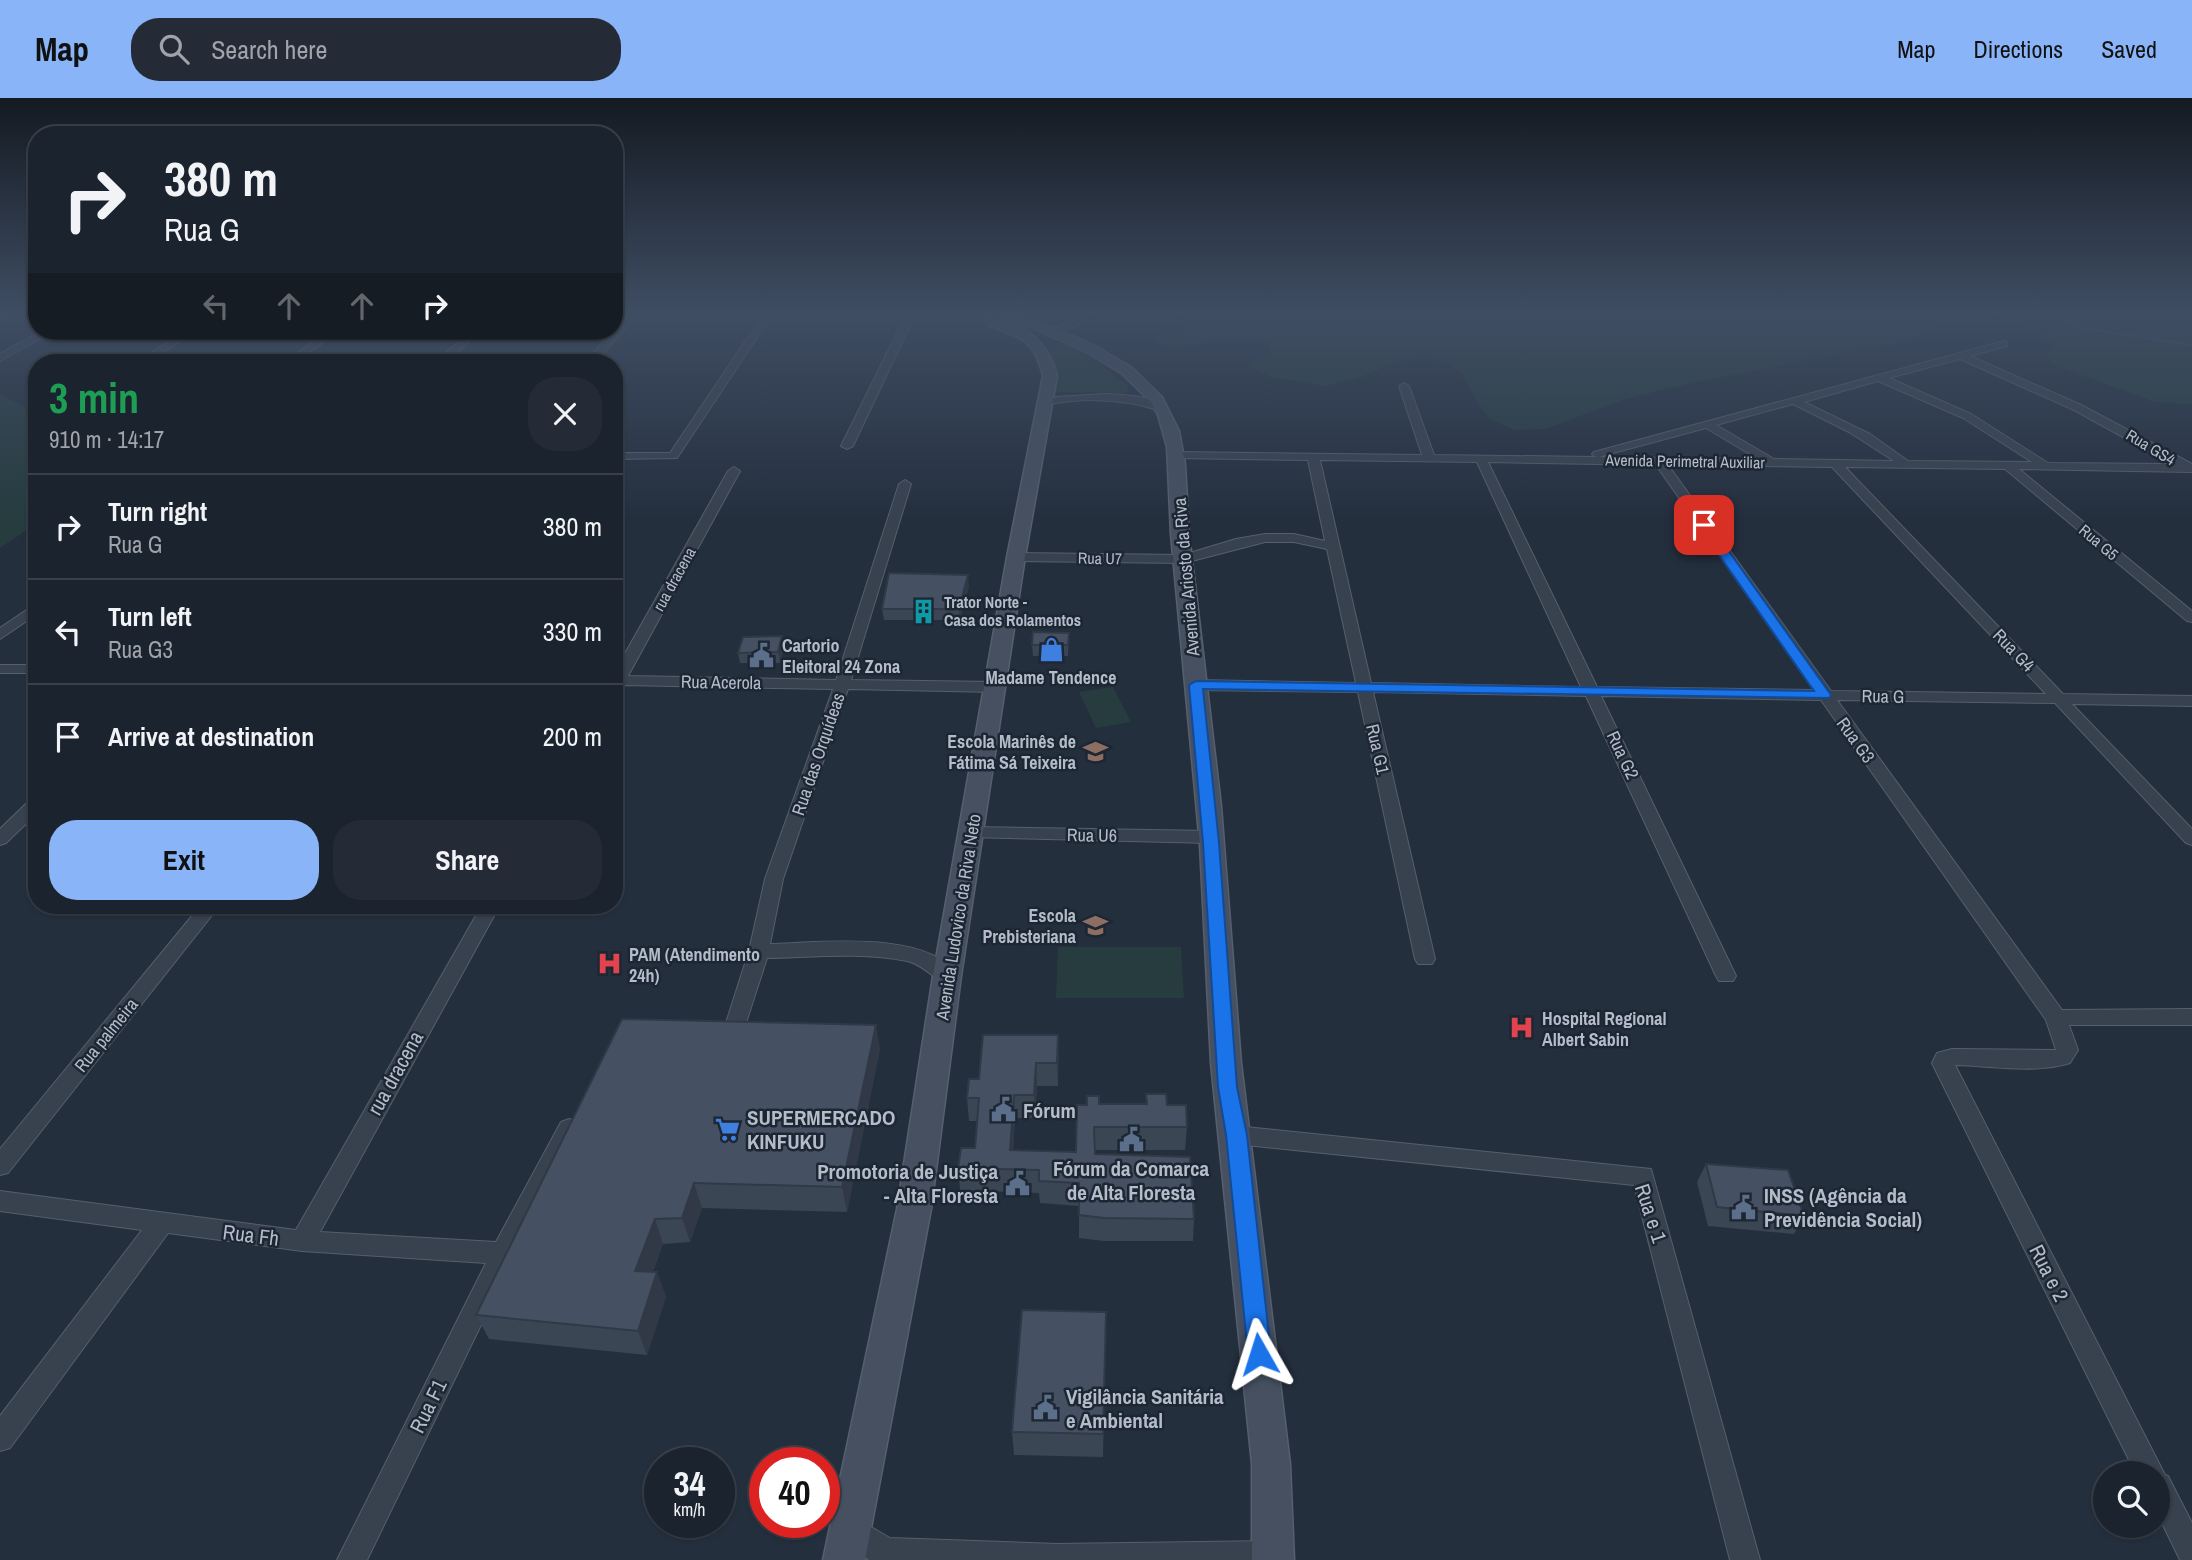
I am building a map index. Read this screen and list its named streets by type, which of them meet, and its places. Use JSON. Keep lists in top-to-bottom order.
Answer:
{
  "streets": {
    "street": [
      "Rua GS4",
      "Avenida Perimetral Auxiliar",
      "Rua G5",
      "Rua U7",
      "Avenida Ariosto da Riva",
      "rua dracena",
      "Rua G4",
      "Rua Acerola",
      "Rua G",
      "Rua G3",
      "Rua G1",
      "Rua das Orquídeas",
      "Rua G2",
      "Rua U6",
      "Avenida Ludovico da Riva Neto",
      "Rua palmeira",
      "Rua e 1",
      "Rua Fh",
      "Rua e 2",
      "Rua F1"
    ]
  },
  "crossings": [
    ["Rua GS4", "Avenida Perimetral Auxiliar"],
    ["Avenida Perimetral Auxiliar", "Rua G5"],
    ["Avenida Perimetral Auxiliar", "Avenida Ariosto da Riva"],
    ["Avenida Perimetral Auxiliar", "Rua G4"],
    ["Avenida Perimetral Auxiliar", "Rua G3"],
    ["Avenida Perimetral Auxiliar", "Rua G1"],
    ["Avenida Perimetral Auxiliar", "Rua G2"],
    ["Rua U7", "Avenida Ariosto da Riva"],
    ["Rua U7", "Rua G1"],
    ["Rua U7", "Avenida Ludovico da Riva Neto"],
    ["Avenida Ariosto da Riva", "Rua G"],
    ["Avenida Ariosto da Riva", "Rua U6"],
    ["Avenida Ariosto da Riva", "Rua e 1"],
    ["rua dracena", "Rua Fh"],
    ["Rua G4", "Rua G"],
    ["Rua Acerola", "Rua das Orquídeas"],
    ["Rua Acerola", "Avenida Ludovico da Riva Neto"],
    ["Rua G", "Rua G3"],
    ["Rua G", "Rua G1"],
    ["Rua G", "Rua G2"],
    ["Rua G3", "Rua e 2"],
    ["Rua U6", "Avenida Ludovico da Riva Neto"],
    ["Rua Fh", "Rua F1"]
  ],
  "places": {
    "building": ["Trator Norte - Casa dos Rolamentos"],
    "shop": ["Madame Tendence"],
    "public building": [
      "Cartorio Eleitoral 24 Zona",
      "Fórum",
      "Fórum da Comarca de Alta Floresta",
      "Promotoria de Justiça - Alta Floresta",
      "INSS (Agência da Previdência Social)",
      "Vigilância Sanitária e Ambiental"
    ],
    "school or university": ["Escola Marinês de Fátima Sá Teixeira", "Escola Prebisteriana"],
    "hospital": ["PAM (Atendimento 24h)", "Hospital Regional Albert Sabin"],
    "supermarket": ["SUPERMERCADO KINFUKU"]
  },
  "page": {
    "header": "Map",
    "search": "Search here",
    "nav": ["Map", "Directions", "Saved"],
    "turn": ["380 m", "Rua G"],
    "heading": ["3 min", "910 m · 14:17"],
    "list": [
      {
        "name": "Turn right",
        "note": "Rua G",
        "value": "380 m"
      },
      {
        "name": "Turn left",
        "note": "Rua G3",
        "value": "330 m"
      },
      {
        "name": "Arrive at destination",
        "value": "200 m"
      }
    ],
    "buttons": ["Exit", "Share"],
    "speed": "34 km/h",
    "limit": "40"
  }
}
